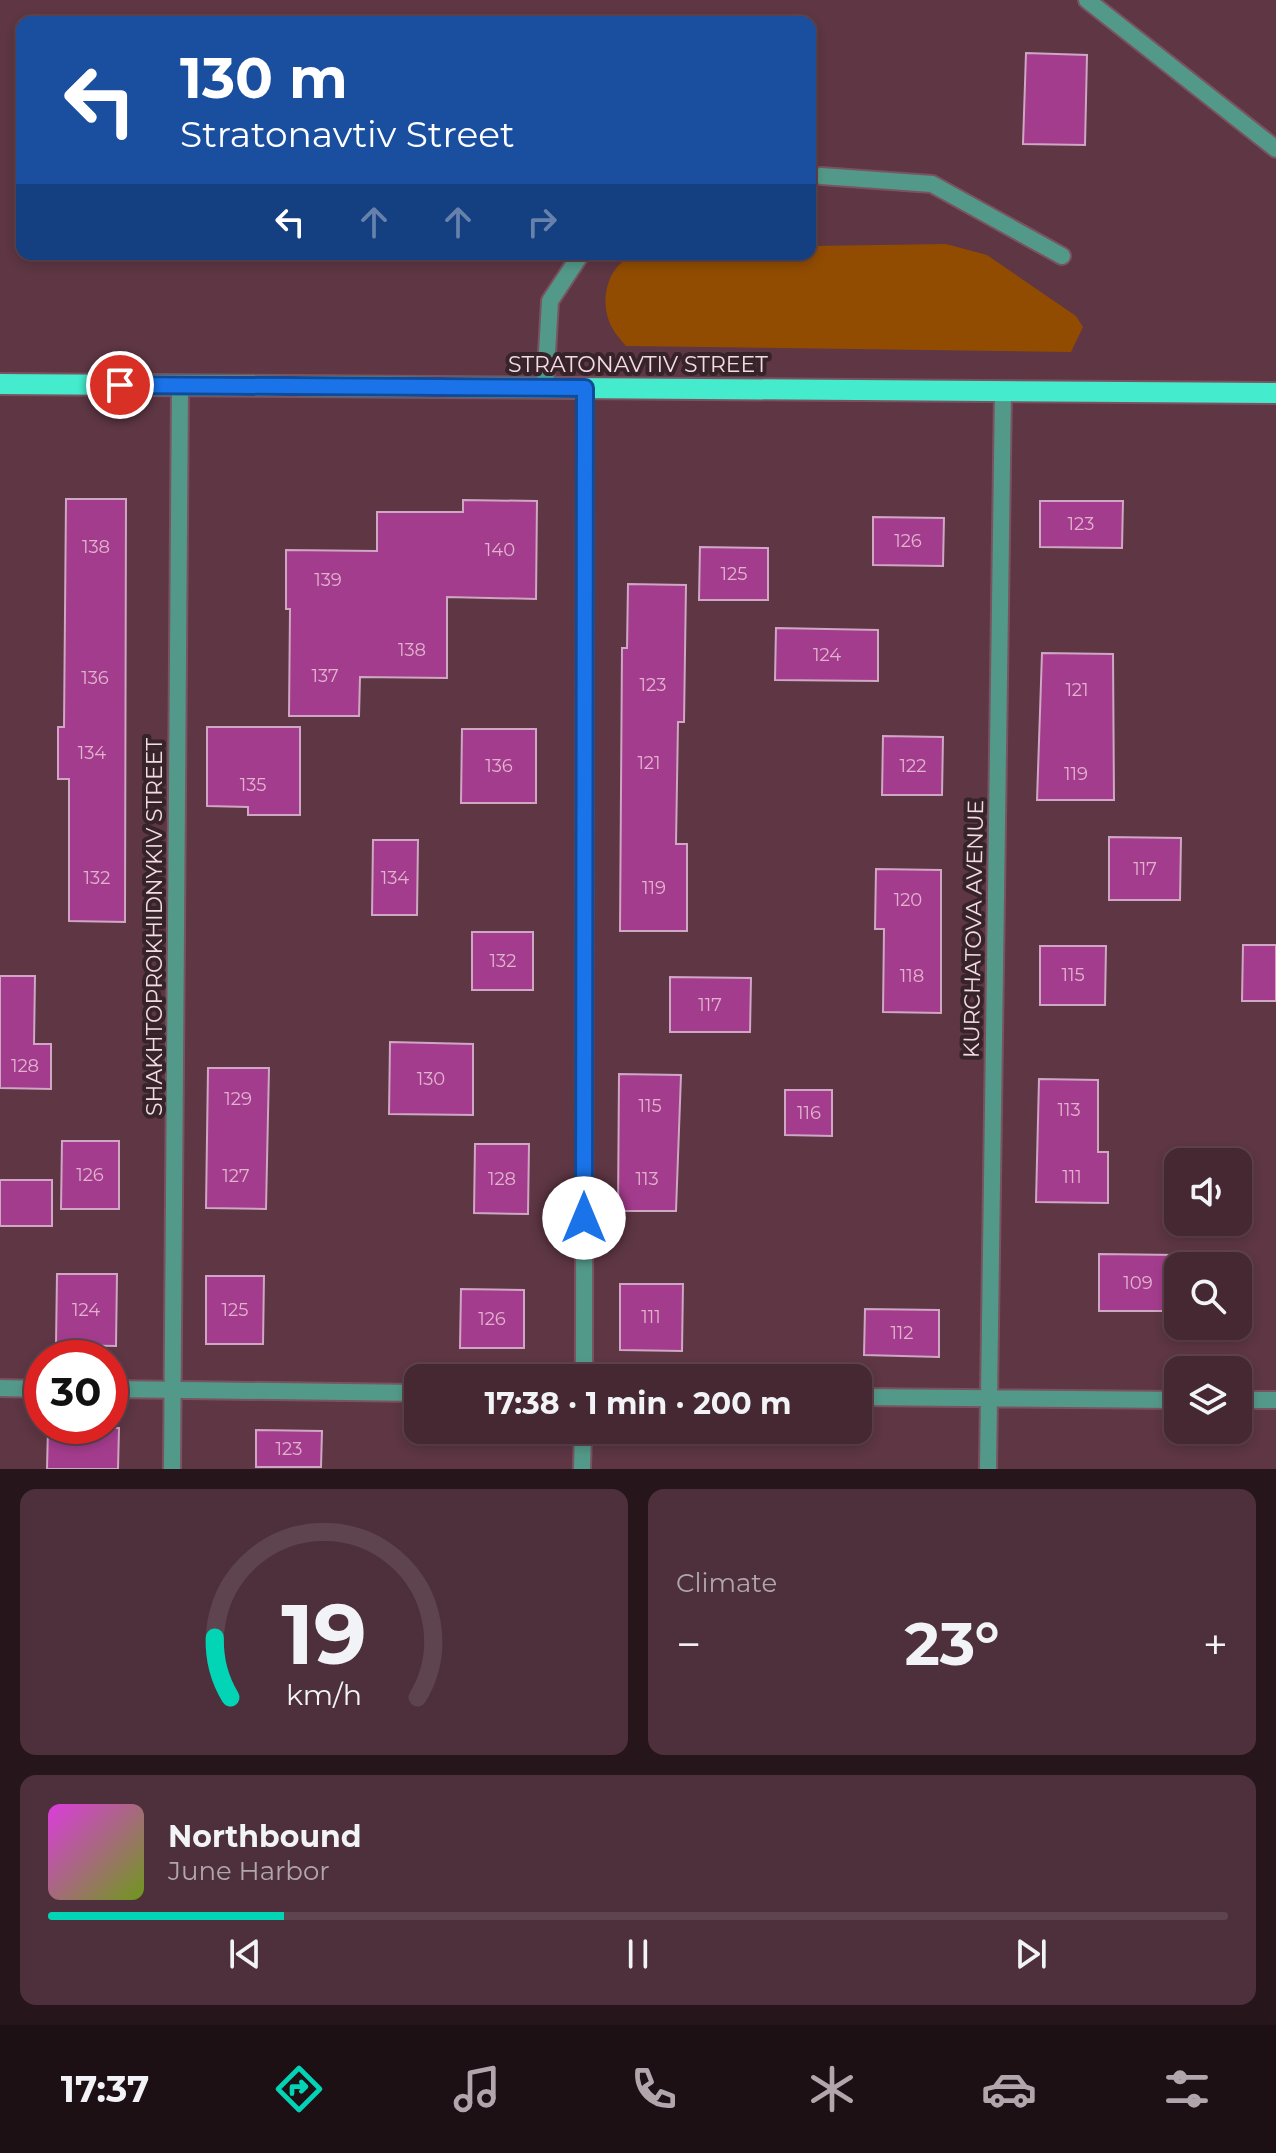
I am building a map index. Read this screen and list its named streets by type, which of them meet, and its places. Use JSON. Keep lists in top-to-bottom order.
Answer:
{
  "streets": {
    "main road": ["STRATONAVTIV STREET"],
    "street": ["SHAKHTOPROKHIDNYKIV STREET", "KURCHATOVA AVENUE"]
  },
  "crossings": [
    ["STRATONAVTIV STREET", "SHAKHTOPROKHIDNYKIV STREET"],
    ["STRATONAVTIV STREET", "KURCHATOVA AVENUE"]
  ],
  "house_numbers": [
    "123",
    "126",
    "138",
    "140",
    "125",
    "139",
    "138",
    "124",
    "137",
    "136",
    "123",
    "121",
    "134",
    "121",
    "136",
    "122",
    "119",
    "135",
    "117",
    "132",
    "134",
    "119",
    "120",
    "132",
    "115",
    "118",
    "117",
    "128",
    "130",
    "129",
    "115",
    "113",
    "116",
    "126",
    "127",
    "111",
    "128",
    "113",
    "109",
    "124",
    "125",
    "111",
    "126",
    "112",
    "123"
  ],
  "page": {
    "turn": ["130 m", "Stratonavtiv Street"],
    "limit": "30",
    "trip": "17:38 · 1 min · 200 m",
    "tile": "Climate",
    "heat": ["−", "23°", "+"],
    "song": ["Northbound", "June Harbor"],
    "tabs": "17:37",
    "gauge": ["19", "km/h"]
  }
}
